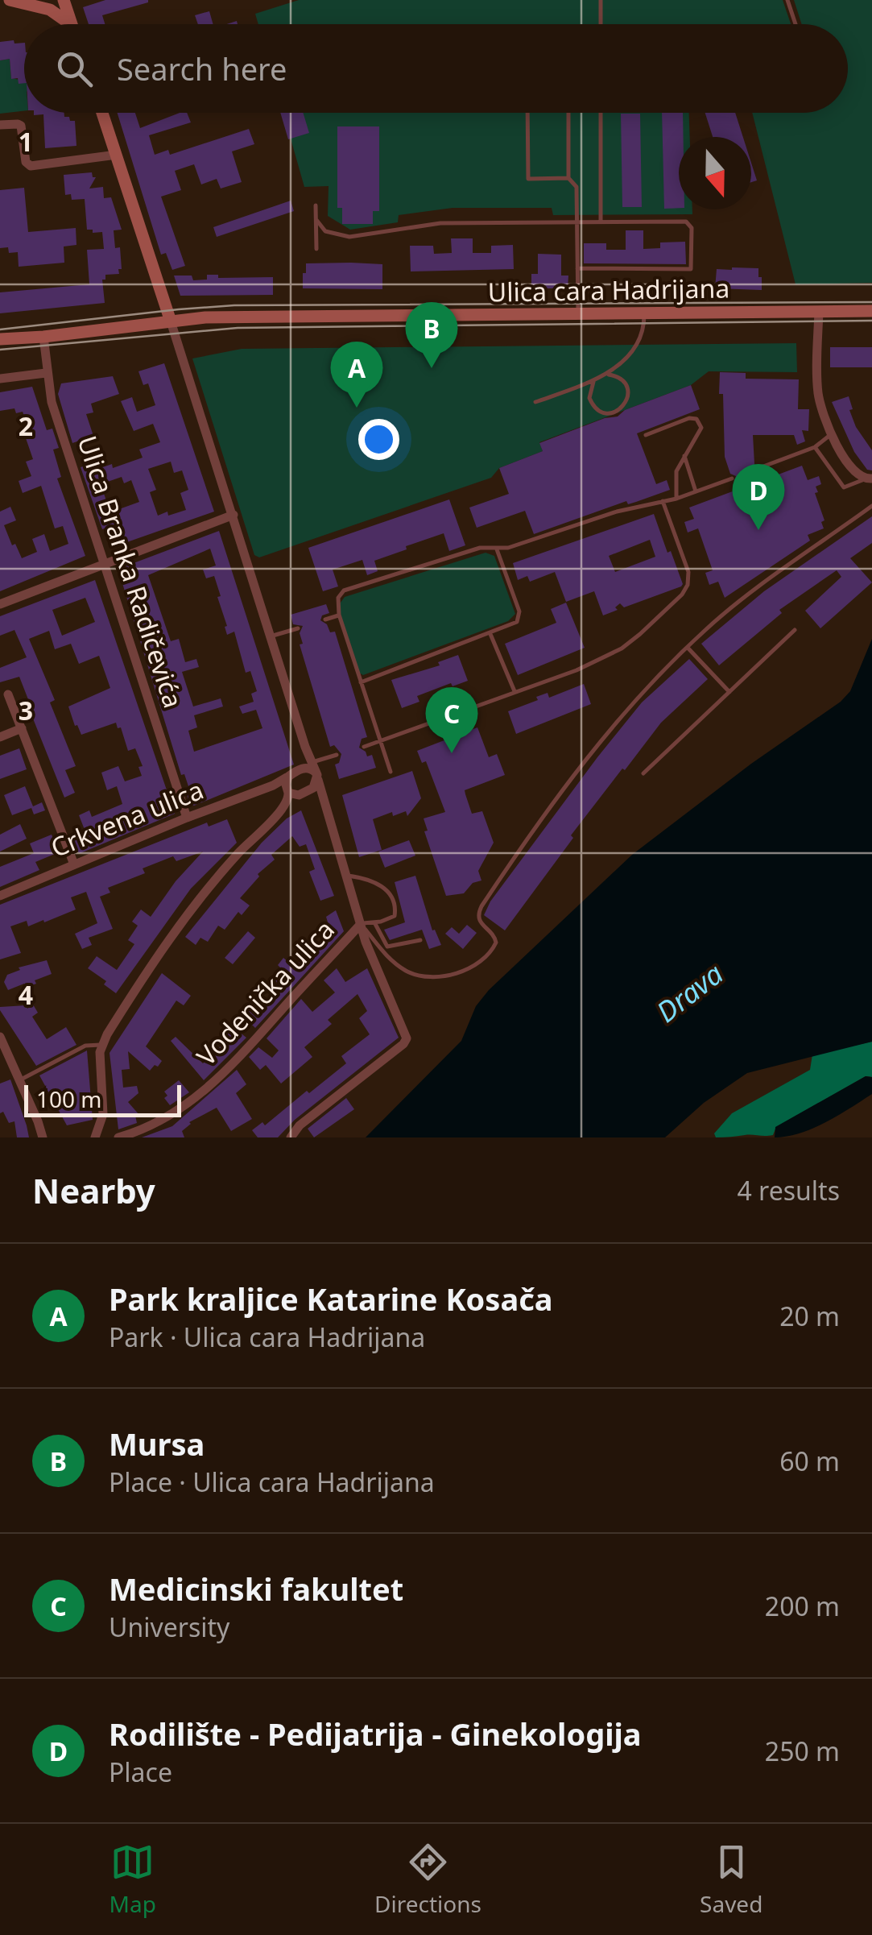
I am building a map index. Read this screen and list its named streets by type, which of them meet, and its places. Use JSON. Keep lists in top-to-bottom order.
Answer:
{
  "streets": {
    "main road": ["Ulica cara Hadrijana"],
    "street": ["Ulica Branka Radičevića", "Crkvena ulica", "Vodenička ulica"]
  },
  "crossings": [
    ["Ulica cara Hadrijana", "Ulica Branka Radičevića"],
    ["Ulica Branka Radičevića", "Crkvena ulica"]
  ],
  "water": ["Drava"],
  "scale_bar": "100 m",
  "north": "bottom",
  "page": {
    "search": "Search here",
    "pins": [
      "B",
      "A",
      "D",
      "C"
    ],
    "scale": "100 m",
    "heading": ["Nearby", "4 results"],
    "list": [
      {
        "mark": "A",
        "name": "Park kraljice Katarine Kosača",
        "note": "Park · Ulica cara Hadrijana",
        "value": "20 m"
      },
      {
        "mark": "B",
        "name": "Mursa",
        "note": "Place · Ulica cara Hadrijana",
        "value": "60 m"
      },
      {
        "mark": "C",
        "name": "Medicinski fakultet",
        "note": "University",
        "value": "200 m"
      },
      {
        "mark": "D",
        "name": "Rodilište - Pedijatrija - Ginekologija",
        "note": "Place",
        "value": "250 m"
      }
    ],
    "nav": ["Map", "Directions", "Saved"]
  },
  "grid": {
    "rows": [
      "1",
      "2",
      "3",
      "4"
    ]
  }
}
